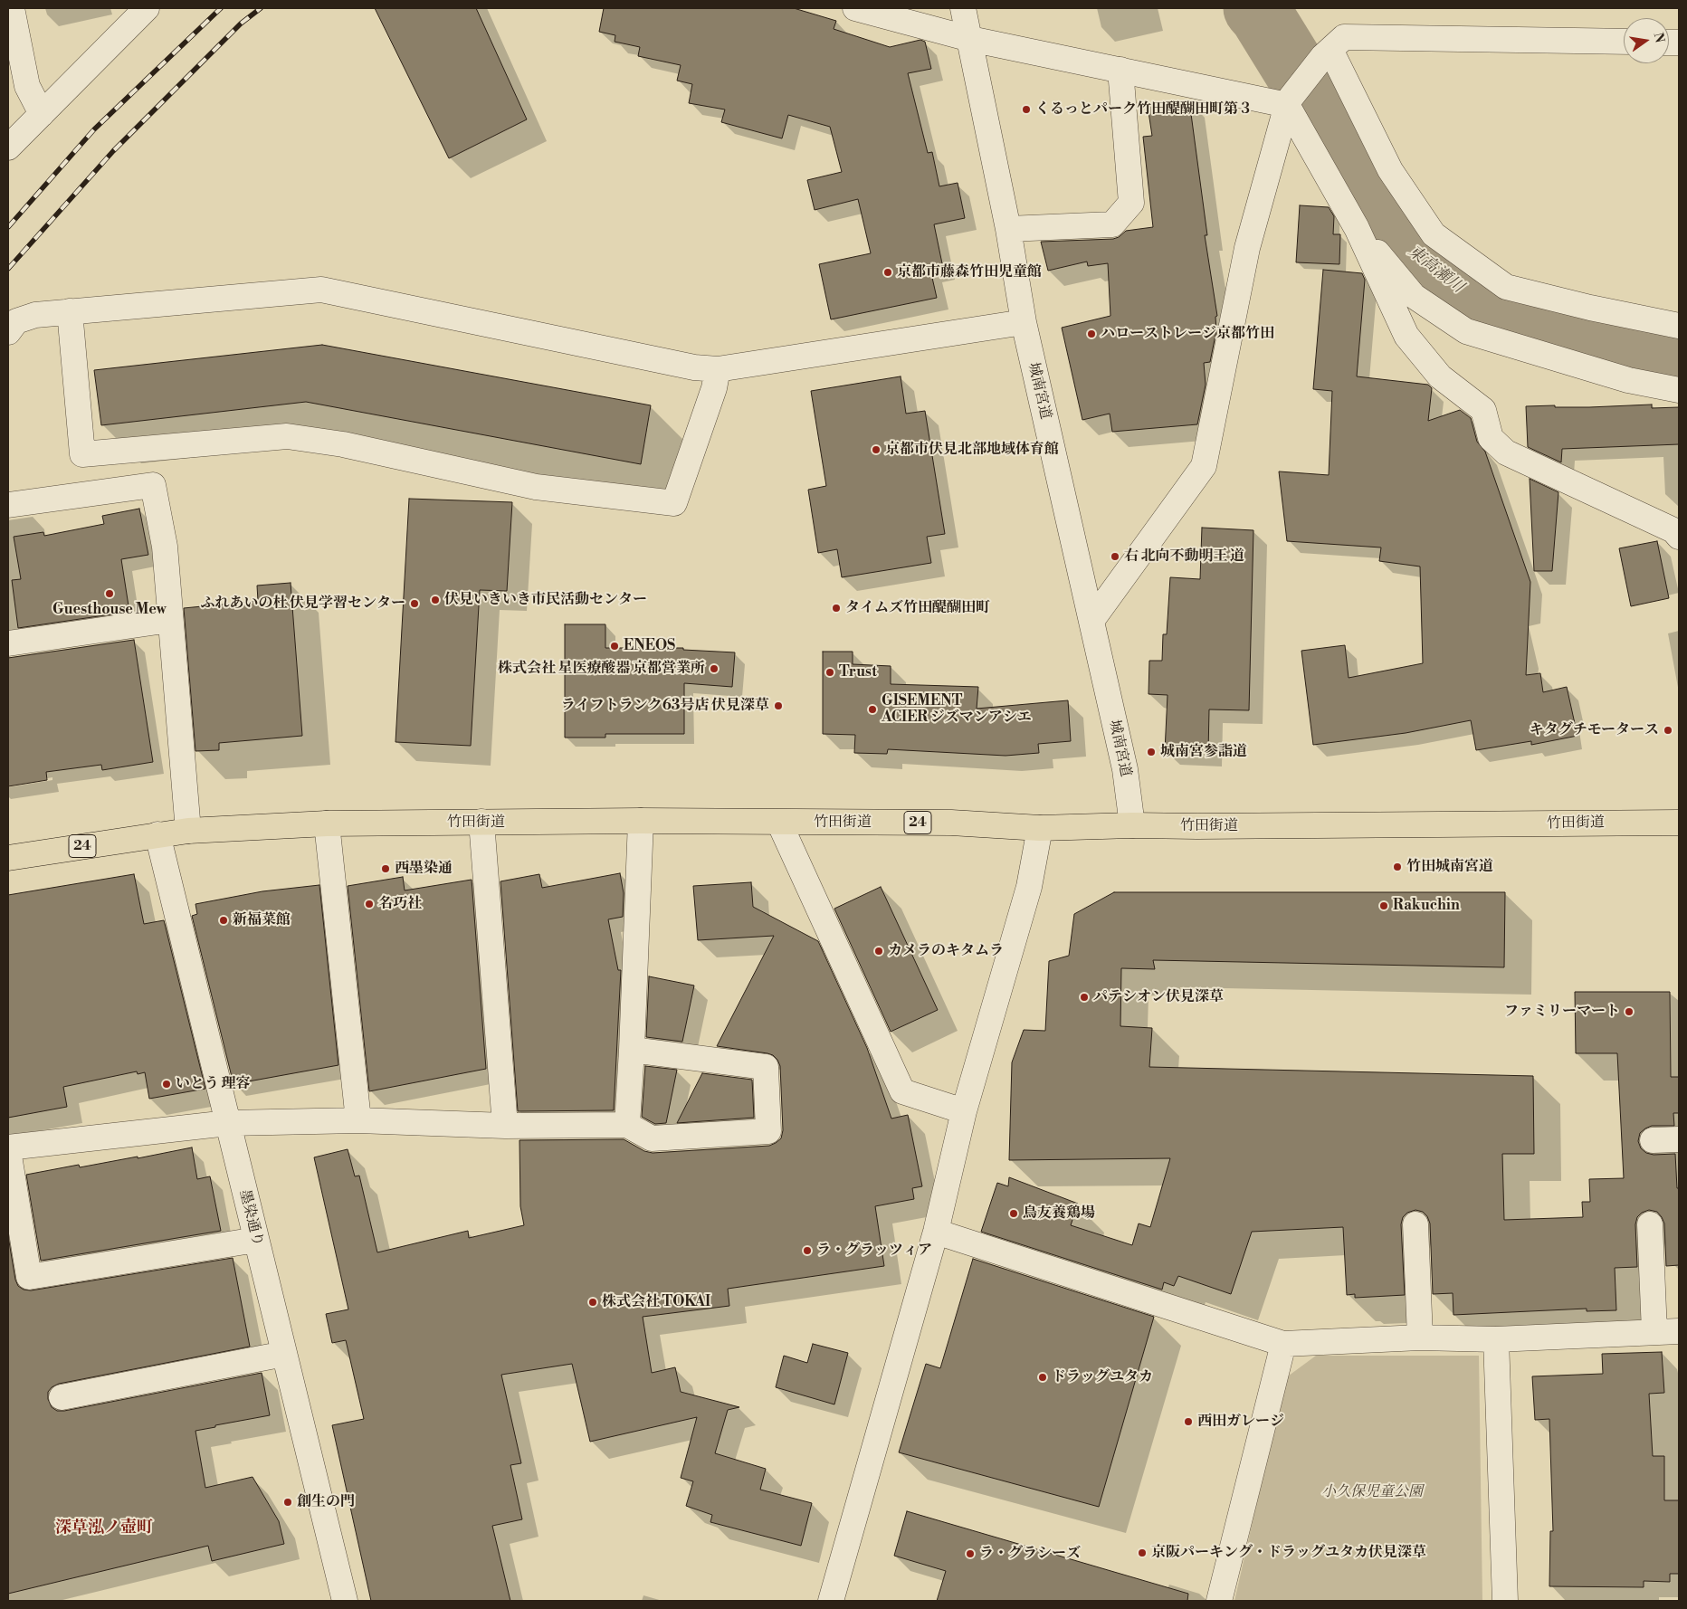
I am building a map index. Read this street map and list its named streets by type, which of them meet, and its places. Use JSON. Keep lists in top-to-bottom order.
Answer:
{
  "streets": {
    "highway": ["竹田街道", "24"],
    "street": ["城南宮道", "墨染通り"]
  },
  "crossings": [
    ["城南宮道", "竹田街道"],
    ["竹田街道", "墨染通り"]
  ],
  "districts": ["深草泓ノ壺町"],
  "water": ["東高瀬川"],
  "parks": ["小久保児童公園"],
  "places": [
    "くるっとパーク竹田醍醐田町第３",
    "京都市藤森竹田児童館",
    "ハローストレージ京都竹田",
    "京都市伏見北部地域体育館",
    "右 北向不動明王 道",
    "Guesthouse Mew",
    "伏見いきいき市民活動センター",
    "ふれあいの杜 伏見学習センター",
    "タイムズ竹田醍醐田町",
    "ENEOS",
    "株式会社 星医療酸器 京都営業所",
    "Trust",
    "ライフトランク63号店 伏見深草",
    "GISEMENT ACIER ジズマンアシエ",
    "キタグチモータース",
    "城南宮参詣道",
    "竹田城南宮道",
    "西墨染通",
    "名巧社",
    "Rakuchin",
    "新福菜館",
    "カメラのキタムラ",
    "パテシオン伏見深草",
    "ファミリーマート",
    "いとう 理容",
    "鳥友養鶏場",
    "ラ・グラッツィア",
    "株式会社 TOKAI",
    "ドラッグユタカ",
    "西田ガレージ",
    "創生の門",
    "京阪パーキング・ドラッグユタカ伏見深草",
    "ラ・グラシーズ"
  ],
  "north": "right"
}
